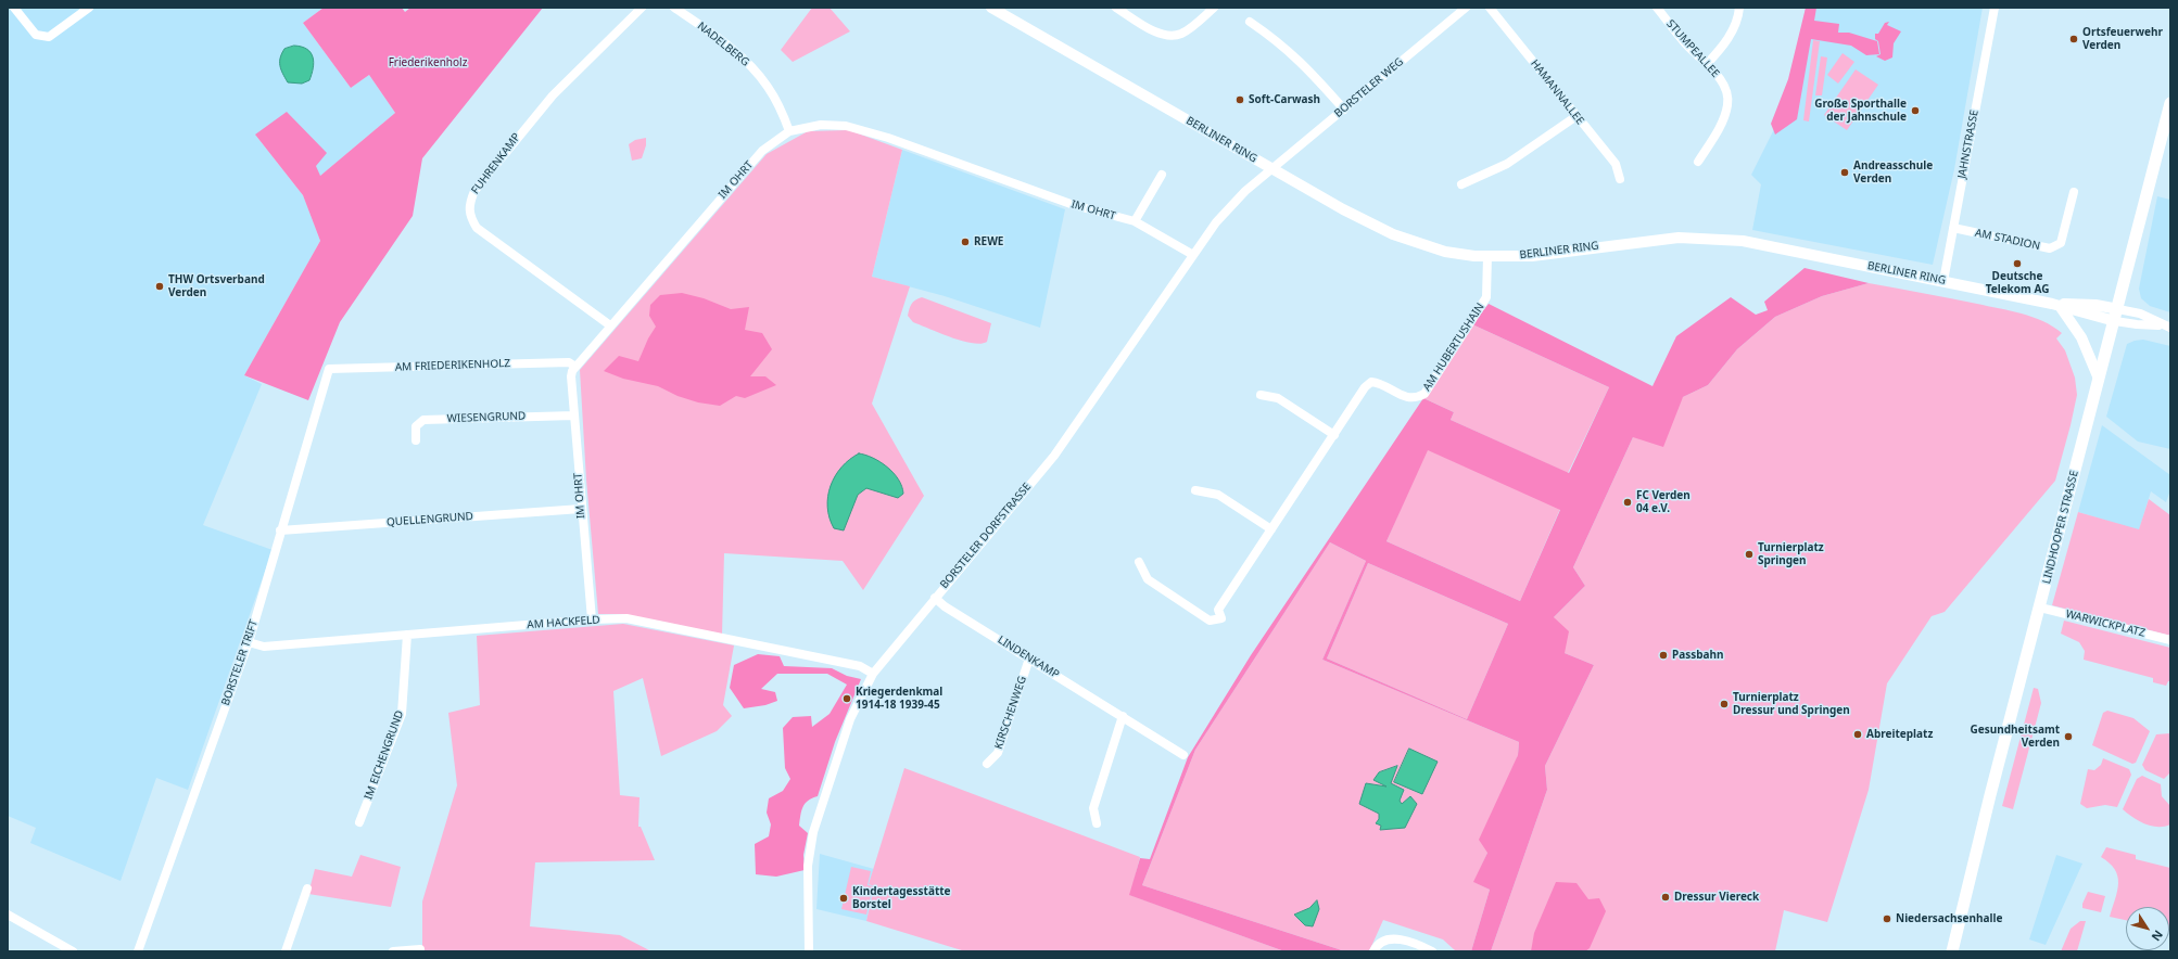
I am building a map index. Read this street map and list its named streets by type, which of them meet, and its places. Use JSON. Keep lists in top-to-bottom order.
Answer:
{
  "streets": {
    "main road": ["LINDHOOPER STRASSE"],
    "street": [
      "NADELBERG",
      "STUMPEALLEE",
      "BORSTELER WEG",
      "HAMANNALLEE",
      "BERLINER RING",
      "JAHNSTRASSE",
      "FUHRENKAMP",
      "IM OHRT",
      "AM STADION",
      "AM HUBERTUSHAIN",
      "AM FRIEDERIKENHOLZ",
      "WIESENGRUND",
      "QUELLENGRUND",
      "BORSTELER DORFSTRASSE",
      "AM HACKFELD",
      "WARWICKPLATZ",
      "LINDENKAMP",
      "BORSTELER TRIFT",
      "KIRSCHENWEG",
      "IM EICHENGRUND"
    ]
  },
  "crossings": [
    ["NADELBERG", "IM OHRT"],
    ["BORSTELER WEG", "BERLINER RING"],
    ["BORSTELER WEG", "BORSTELER DORFSTRASSE"],
    ["BERLINER RING", "JAHNSTRASSE"],
    ["BERLINER RING", "AM HUBERTUSHAIN"],
    ["BERLINER RING", "LINDHOOPER STRASSE"],
    ["BERLINER RING", "BORSTELER DORFSTRASSE"],
    ["JAHNSTRASSE", "AM STADION"],
    ["FUHRENKAMP", "IM OHRT"],
    ["IM OHRT", "AM FRIEDERIKENHOLZ"],
    ["IM OHRT", "WIESENGRUND"],
    ["IM OHRT", "QUELLENGRUND"],
    ["IM OHRT", "BORSTELER DORFSTRASSE"],
    ["IM OHRT", "AM HACKFELD"],
    ["AM FRIEDERIKENHOLZ", "BORSTELER TRIFT"],
    ["QUELLENGRUND", "BORSTELER TRIFT"],
    ["LINDHOOPER STRASSE", "WARWICKPLATZ"],
    ["BORSTELER DORFSTRASSE", "AM HACKFELD"],
    ["BORSTELER DORFSTRASSE", "LINDENKAMP"],
    ["AM HACKFELD", "BORSTELER TRIFT"],
    ["AM HACKFELD", "IM EICHENGRUND"],
    ["LINDENKAMP", "KIRSCHENWEG"]
  ],
  "parks": ["Friederikenholz"],
  "places": [
    "Ortsfeuerwehr Verden",
    "Soft-Carwash",
    "Große Sporthalle der Jahnschule",
    "Andreasschule Verden",
    "REWE",
    "Deutsche Telekom AG",
    "THW Ortsverband Verden",
    "FC Verden 04 e.V.",
    "Turnierplatz Springen",
    "Passbahn",
    "Kriegerdenkmal 1914-18 1939-45",
    "Turnierplatz Dressur und Springen",
    "Abreiteplatz",
    "Gesundheitsamt Verden",
    "Dressur Viereck",
    "Kindertagesstätte Borstel",
    "Niedersachsenhalle"
  ],
  "north": "bottom right"
}
